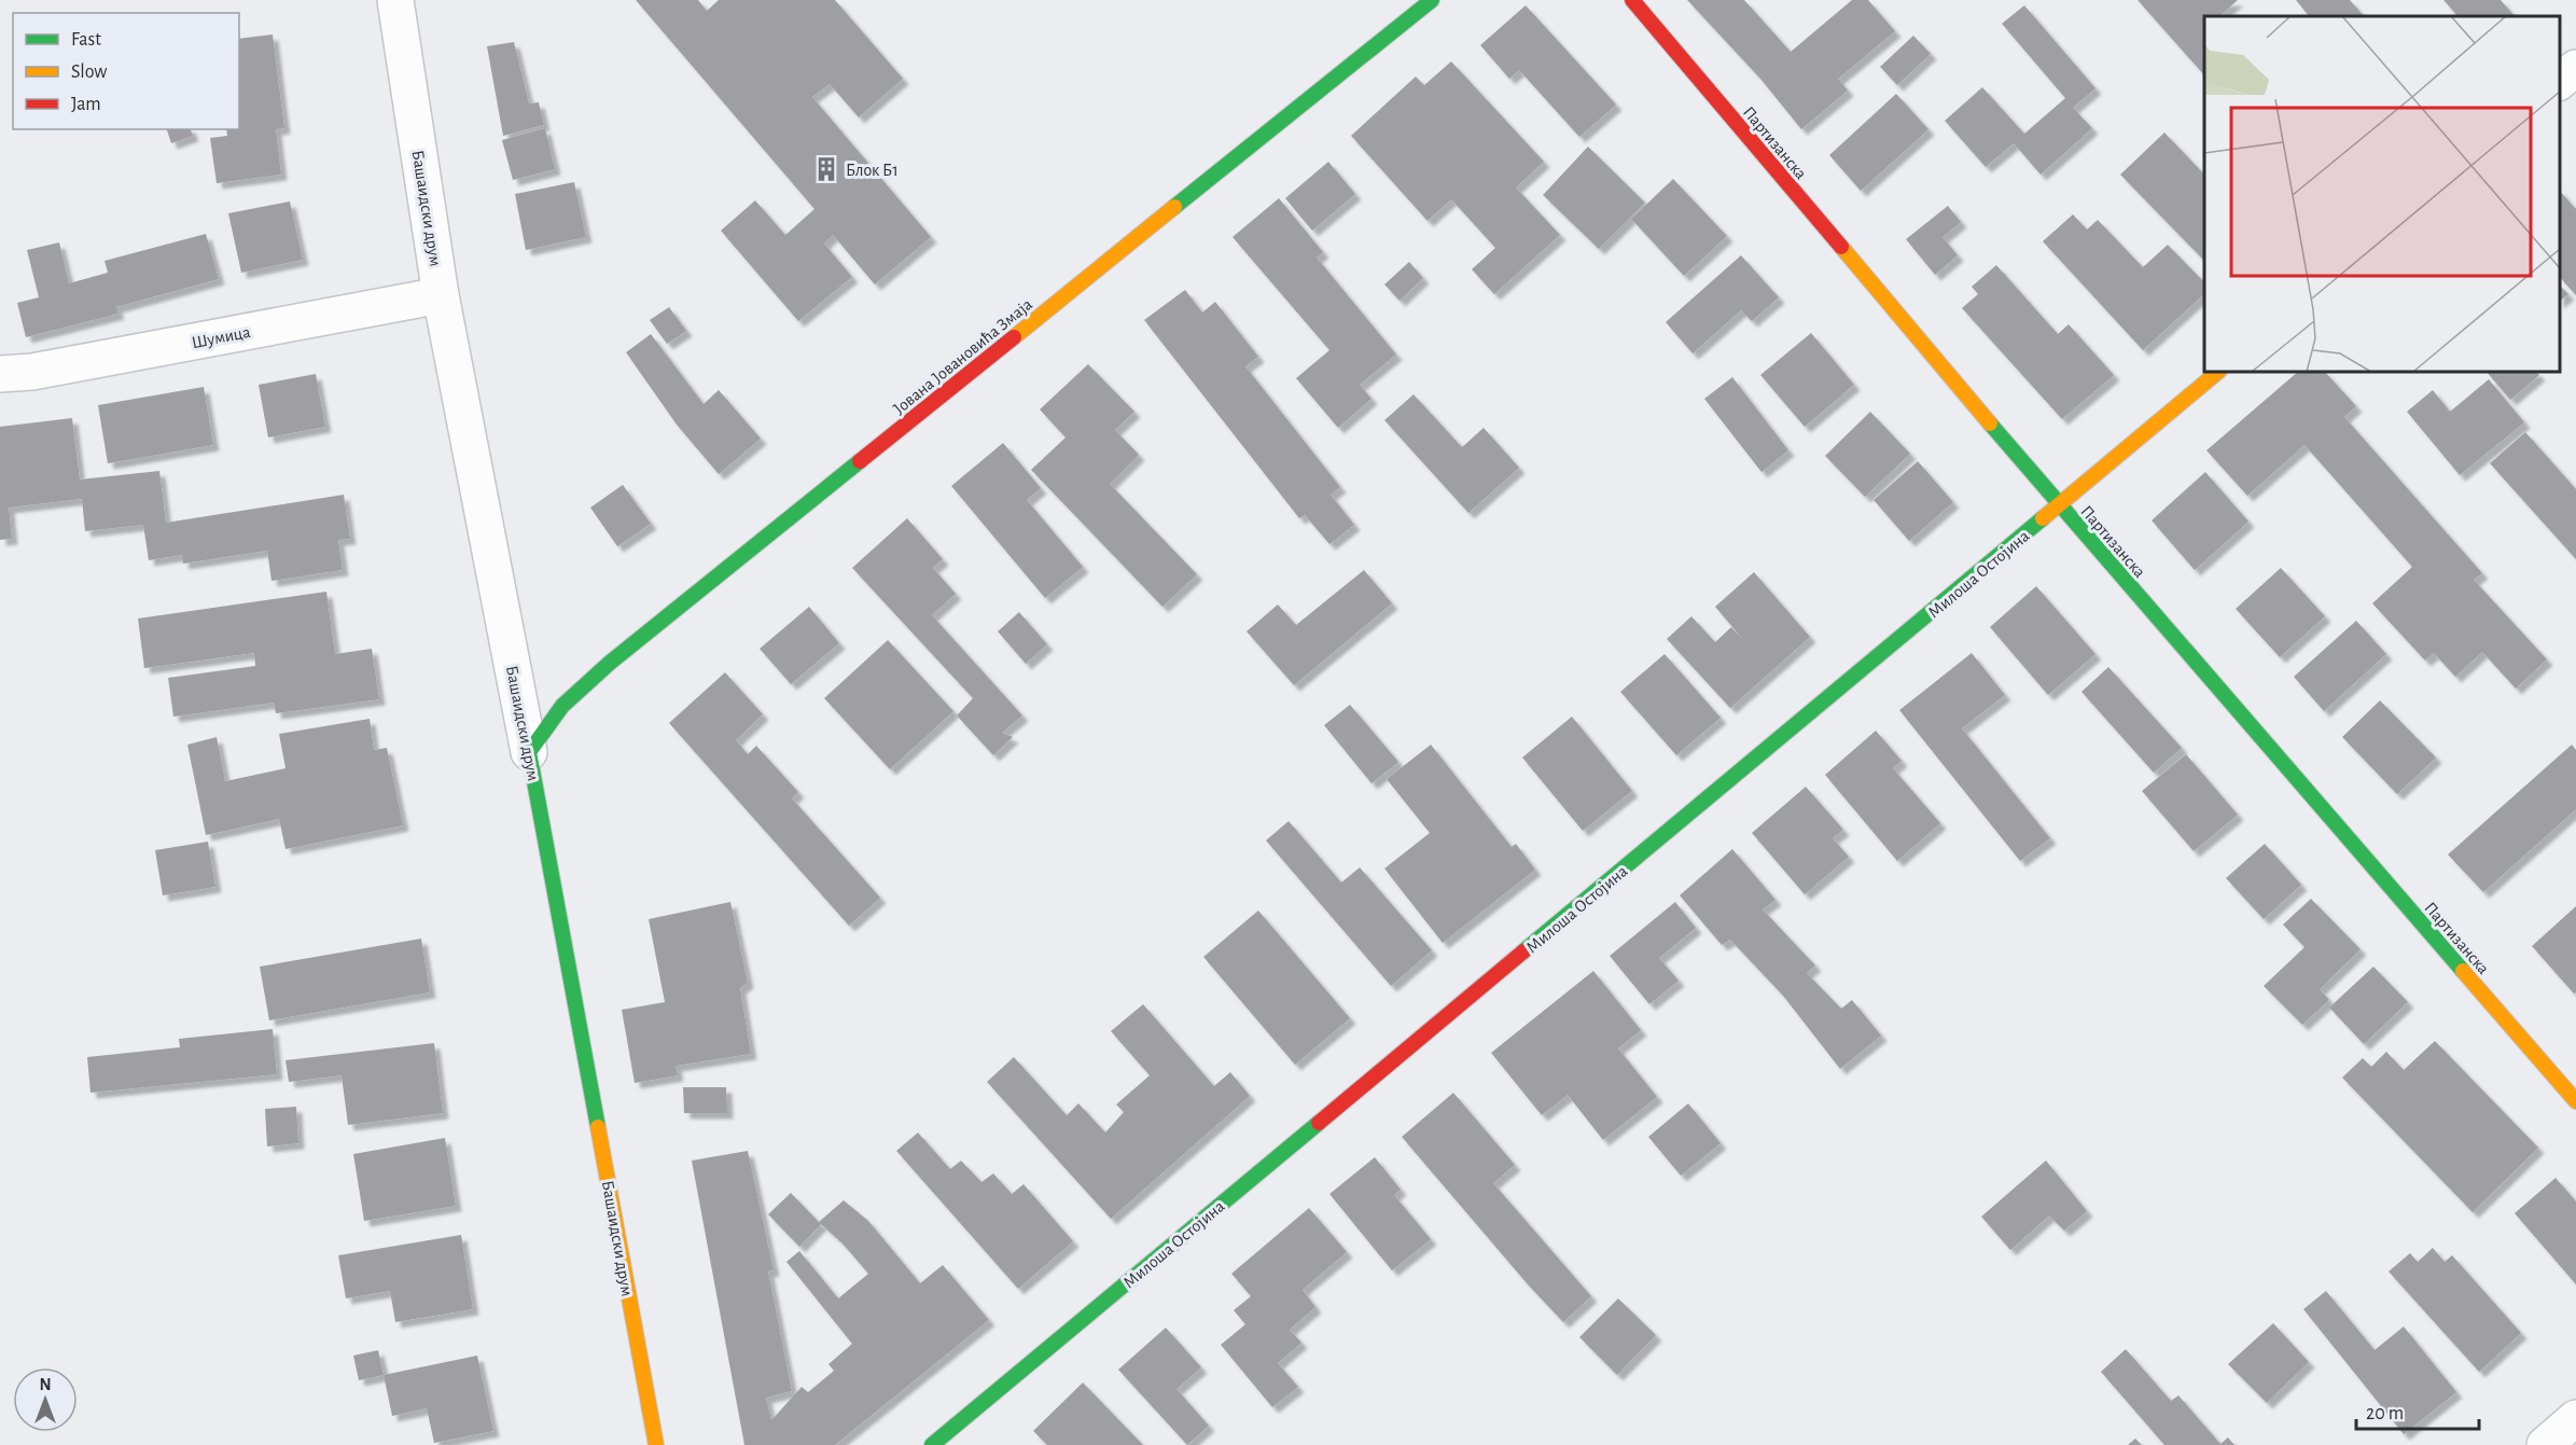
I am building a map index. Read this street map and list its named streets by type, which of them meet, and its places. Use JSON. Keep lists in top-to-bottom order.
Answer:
{
  "streets": {
    "street": [
      "Партизанска",
      "Башаидски друм",
      "Шумица",
      "Јована Јовановића Змаја",
      "Милоша Остојина"
    ]
  },
  "crossings": [
    ["Партизанска", "Милоша Остојина"],
    ["Башаидски друм", "Шумица"],
    ["Башаидски друм", "Јована Јовановића Змаја"]
  ],
  "places": {
    "building": ["Блок Б1"]
  },
  "legend": ["Fast", "Slow", "Jam"],
  "scale_bar": "20 m",
  "north": "top"
}
